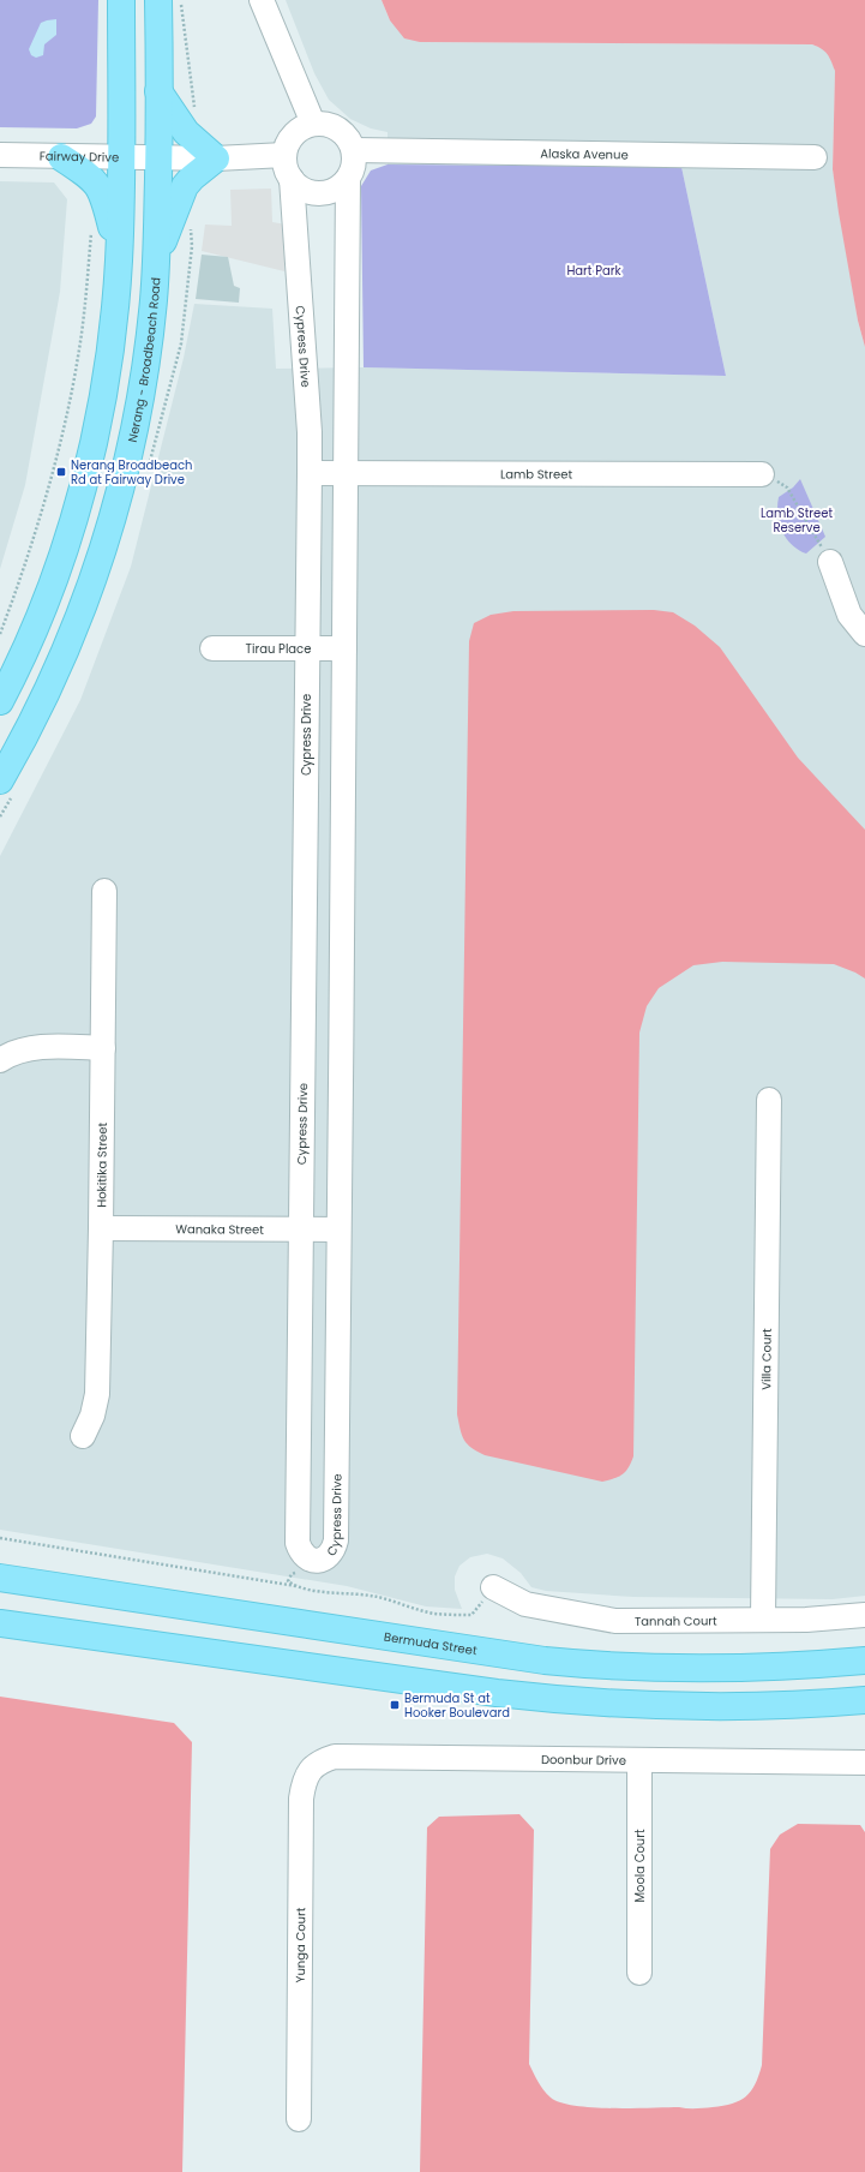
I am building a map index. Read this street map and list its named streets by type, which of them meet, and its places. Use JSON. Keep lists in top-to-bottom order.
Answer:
{
  "streets": {
    "main road": ["Nerang - Broadbeach Road", "Bermuda Street"],
    "street": [
      "Alaska Avenue",
      "Fairway Drive",
      "Cypress Drive",
      "Lamb Street",
      "Tirau Place",
      "Hokitika Street",
      "Wanaka Street",
      "Villa Court",
      "Tannah Court",
      "Doonbur Drive",
      "Moola Court",
      "Yunga Court"
    ]
  },
  "crossings": [
    ["Alaska Avenue", "Cypress Drive"],
    ["Fairway Drive", "Nerang - Broadbeach Road"],
    ["Cypress Drive", "Lamb Street"],
    ["Cypress Drive", "Tirau Place"],
    ["Cypress Drive", "Wanaka Street"],
    ["Hokitika Street", "Wanaka Street"],
    ["Villa Court", "Tannah Court"],
    ["Doonbur Drive", "Moola Court"],
    ["Doonbur Drive", "Yunga Court"]
  ],
  "parks": ["Hart Park", "Lamb Street Reserve"],
  "places": {
    "transit": ["Nerang Broadbeach Rd at Fairway Drive", "Bermuda St at Hooker Boulevard"]
  }
}
